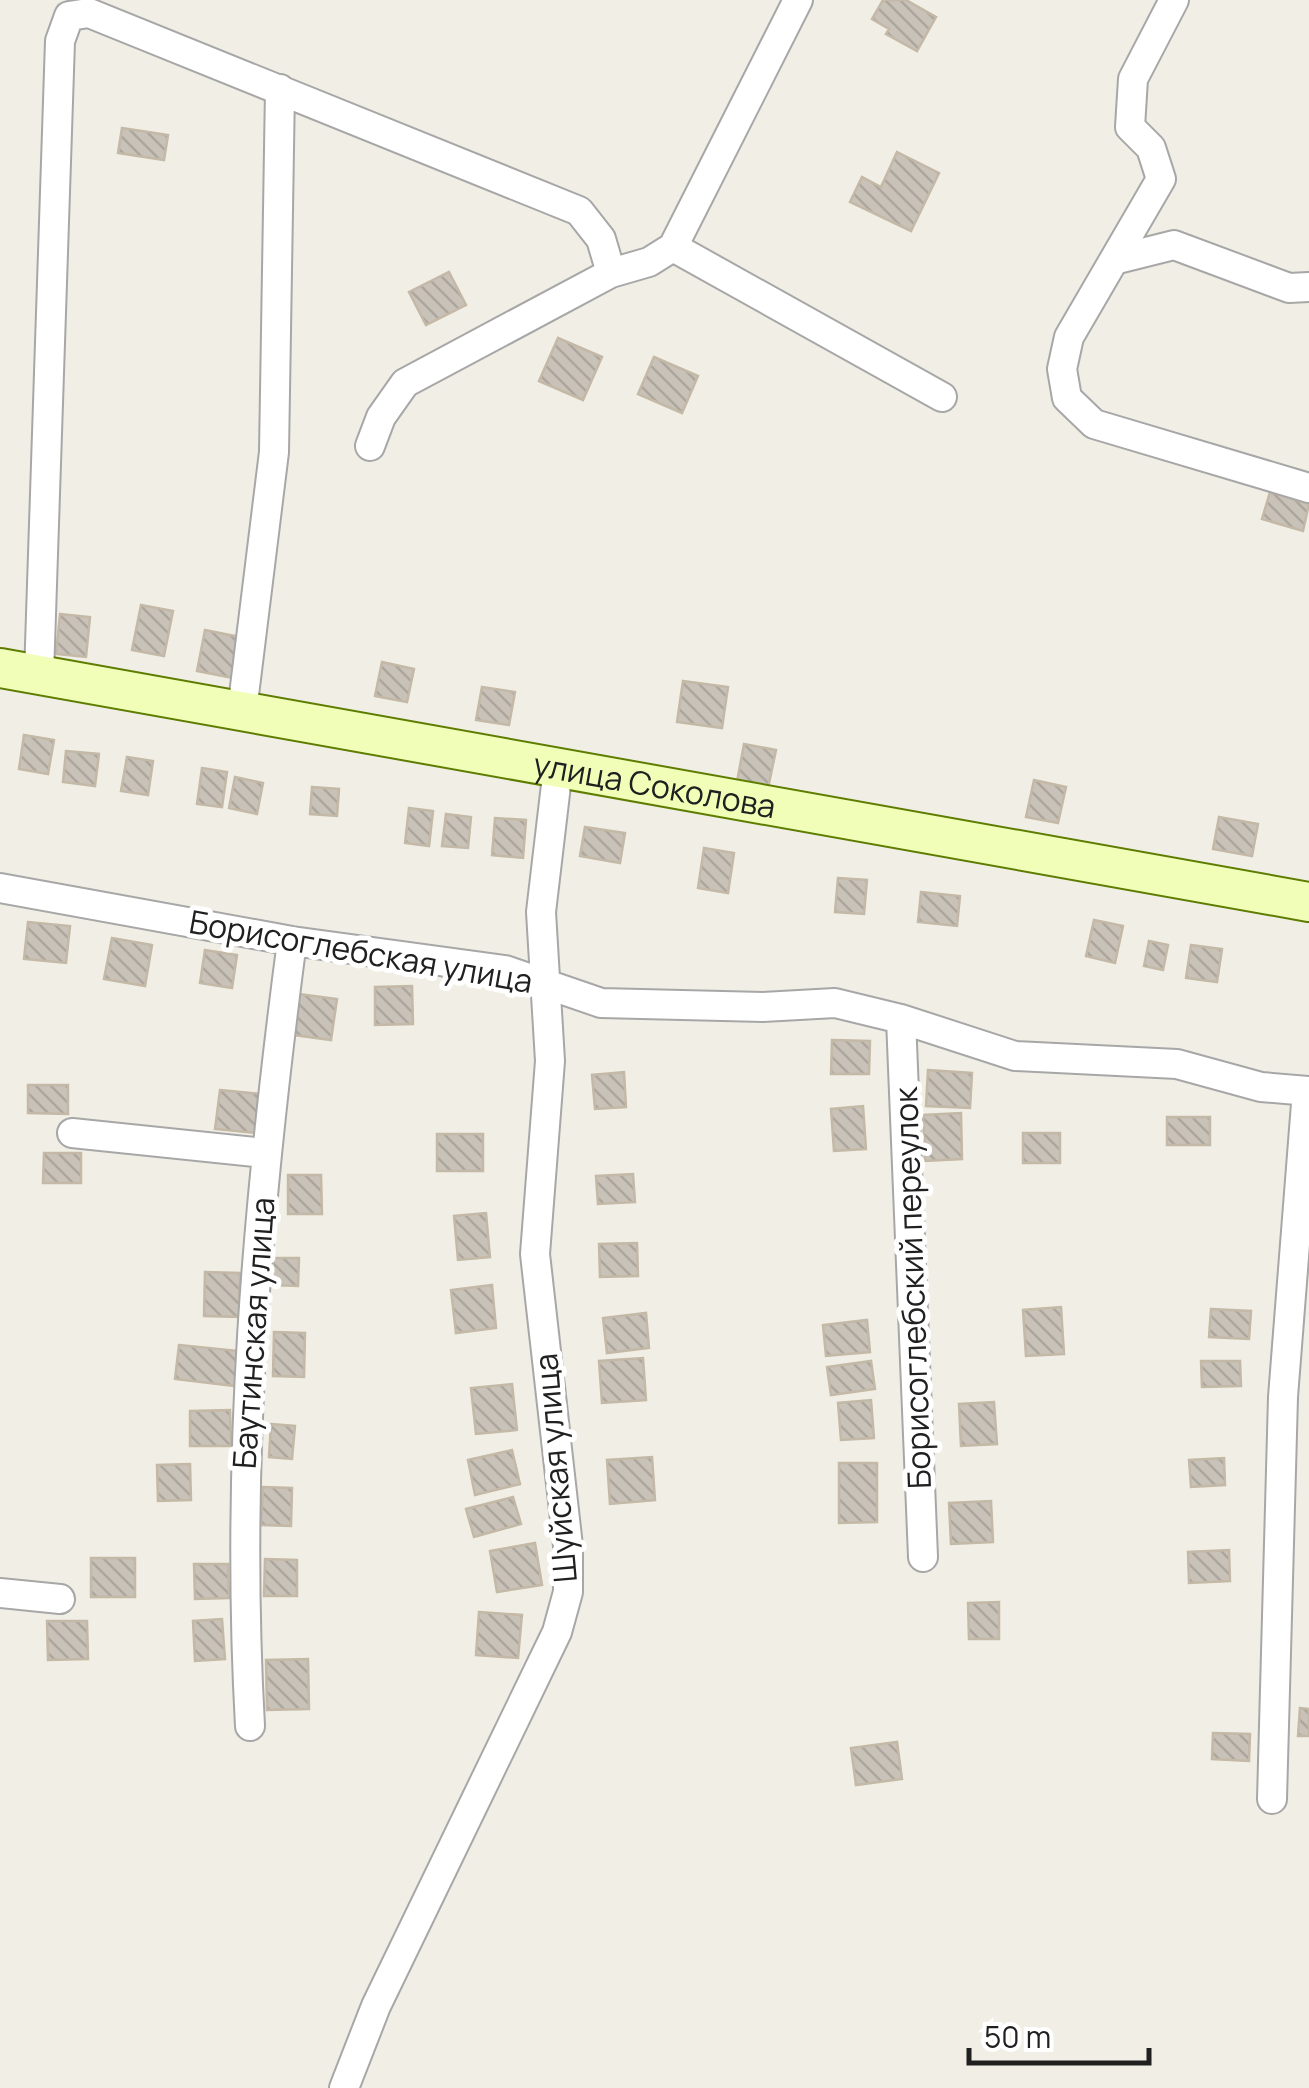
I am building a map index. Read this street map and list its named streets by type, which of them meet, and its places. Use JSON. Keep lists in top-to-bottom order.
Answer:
{
  "streets": {
    "main road": ["улица Соколова"],
    "street": [
      "Борисоглебская улица",
      "Борисоглебский переулок",
      "Баутинская улица",
      "Шуйская улица"
    ]
  },
  "crossings": [
    ["улица Соколова", "Шуйская улица"],
    ["Борисоглебская улица", "Борисоглебский переулок"],
    ["Борисоглебская улица", "Баутинская улица"],
    ["Борисоглебская улица", "Шуйская улица"]
  ],
  "scale_bar": "50 m"
}
